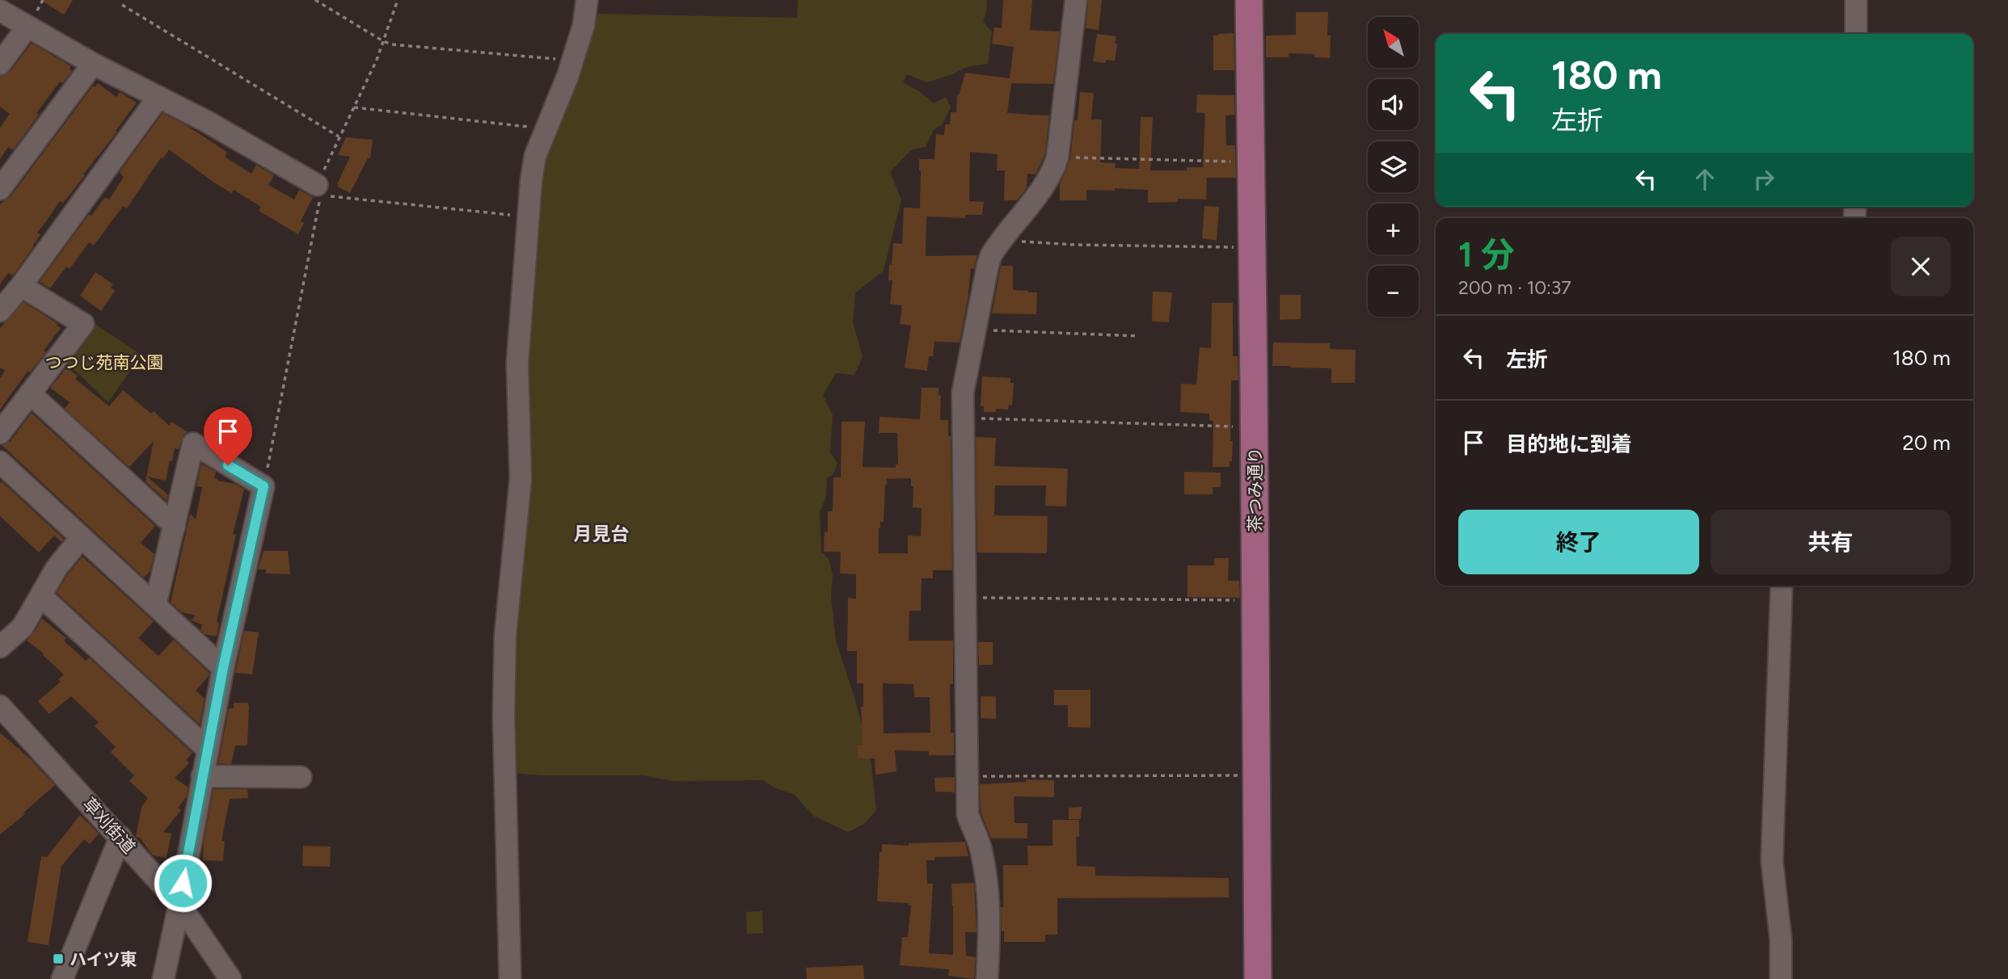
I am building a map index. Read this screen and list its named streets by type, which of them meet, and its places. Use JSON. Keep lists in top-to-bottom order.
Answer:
{
  "streets": {
    "main road": ["茶つみ通り"],
    "street": ["草刈街道"]
  },
  "districts": ["月見台"],
  "parks": ["つつじ苑南公園"],
  "places": {
    "transit": ["ハイツ東"]
  },
  "north": "top left",
  "page": {
    "map_buttons": ["+", "−"],
    "turn": ["180 m", "左折"],
    "heading": ["1 分", "200 m · 10:37"],
    "list": [
      {
        "name": "左折",
        "value": "180 m"
      },
      {
        "name": "目的地に到着",
        "value": "20 m"
      }
    ],
    "buttons": ["終了", "共有"]
  }
}
